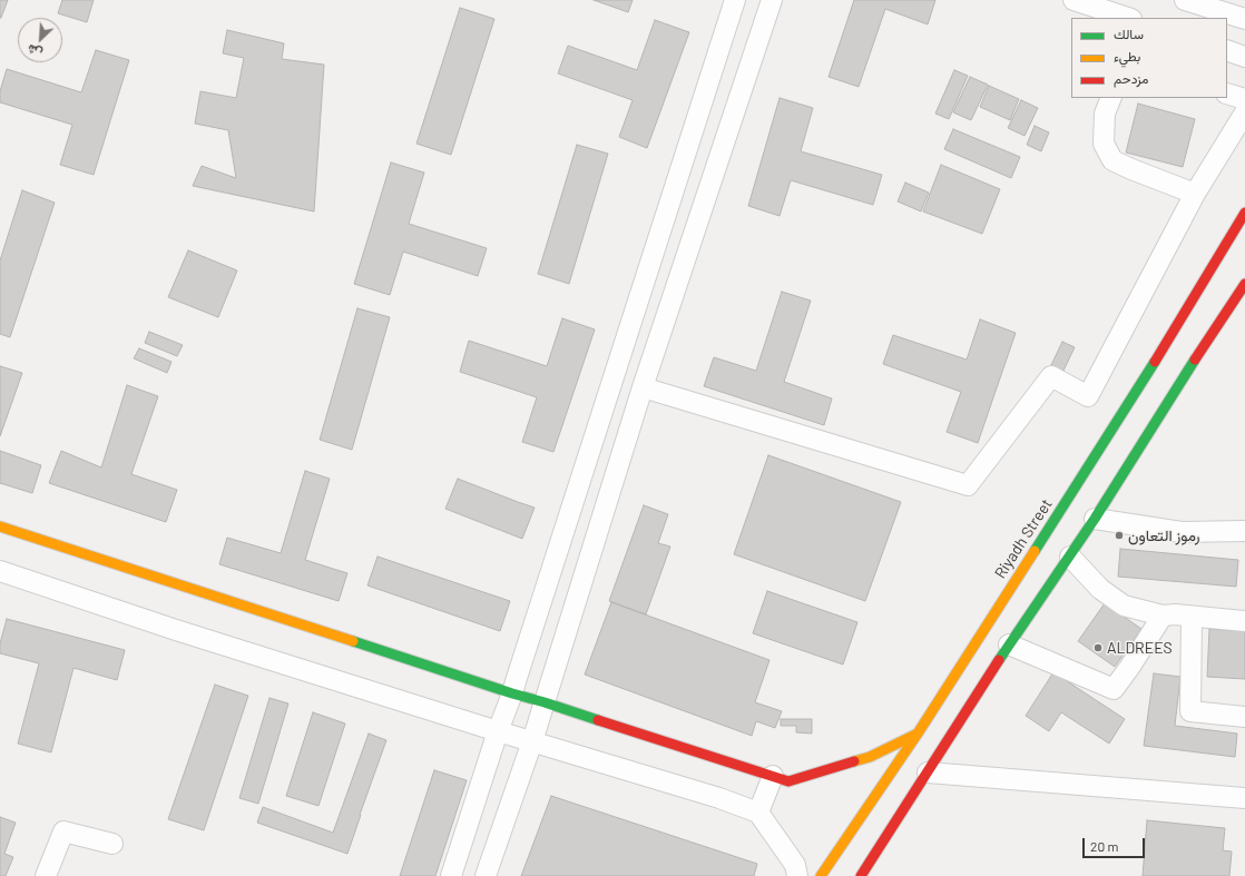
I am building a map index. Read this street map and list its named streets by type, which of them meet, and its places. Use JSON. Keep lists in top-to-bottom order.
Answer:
{
  "streets": {
    "main road": ["Riyadh Street"]
  },
  "places": ["رموز التعاون", "ALDREES"],
  "legend": ["سالك", "بطيء", "مزدحم"],
  "scale_bar": "20 m",
  "north": "bottom left"
}
